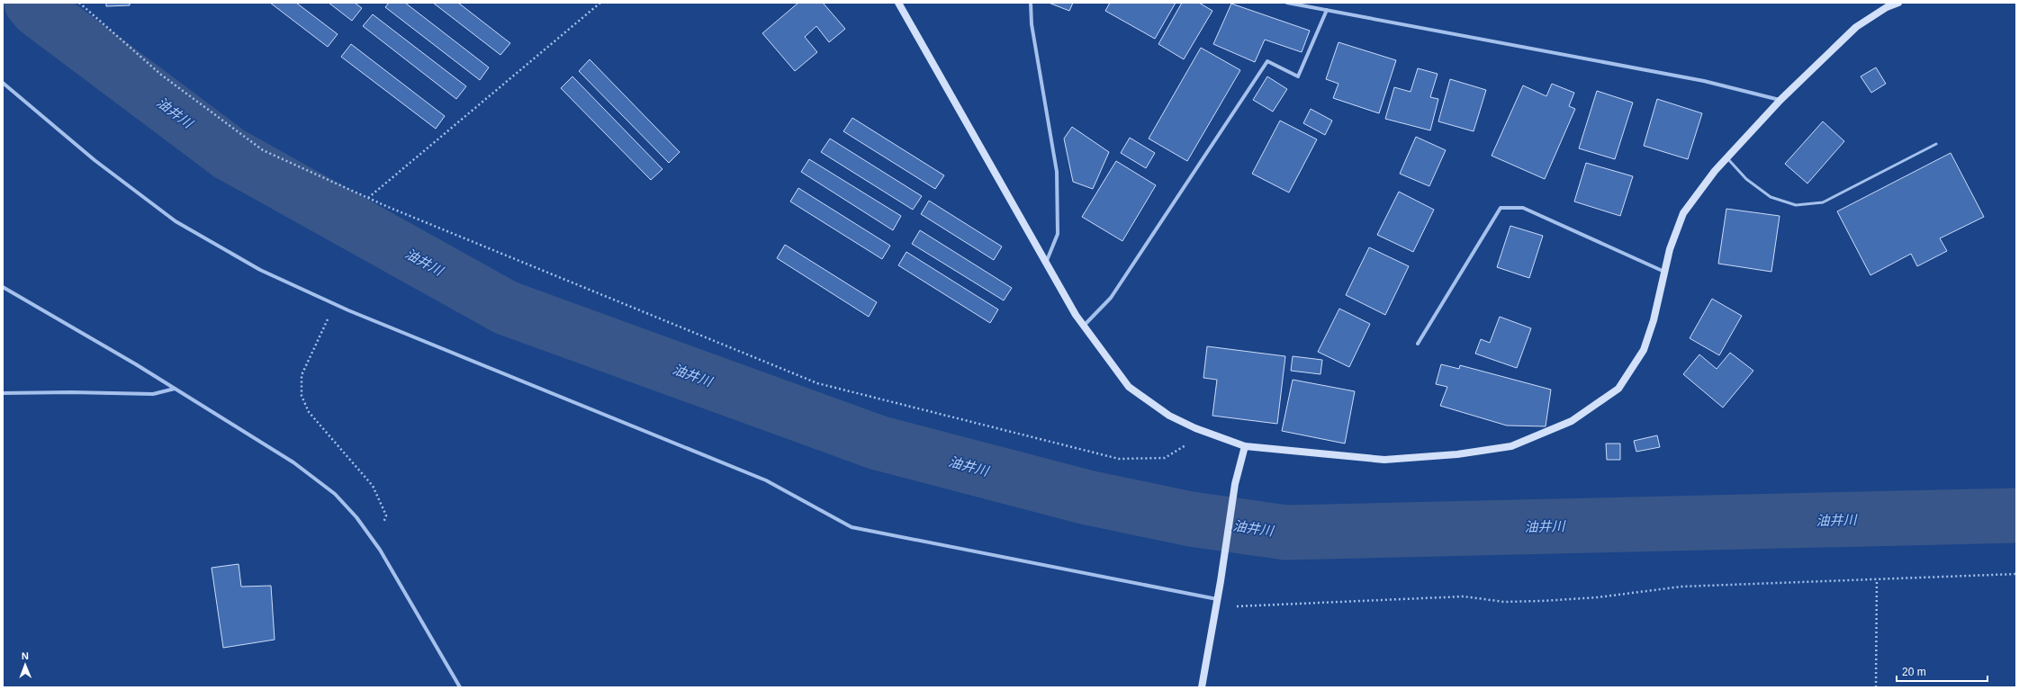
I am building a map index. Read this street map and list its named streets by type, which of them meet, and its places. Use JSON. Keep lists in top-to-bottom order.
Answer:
{
  "water": ["油井川"],
  "scale_bar": "20 m",
  "north": "top"
}
